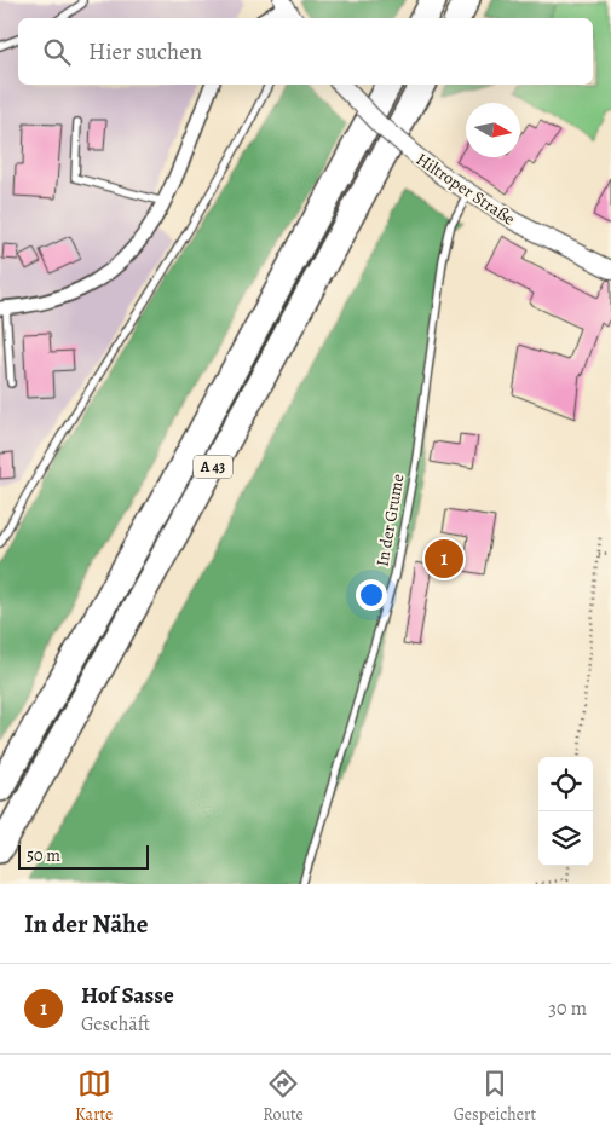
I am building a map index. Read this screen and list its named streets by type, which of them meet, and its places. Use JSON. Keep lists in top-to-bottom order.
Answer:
{
  "streets": {
    "highway": ["A 43"],
    "street": ["Hiltroper Straße"],
    "lane": ["In der Grume"]
  },
  "crossings": [
    ["Hiltroper Straße", "In der Grume"]
  ],
  "scale_bar": "50 m",
  "north": "right",
  "page": {
    "search": "Hier suchen",
    "pins": "1",
    "scale": "50 m",
    "heading": "In der Nähe",
    "list": [
      {
        "mark": "1",
        "name": "Hof Sasse",
        "note": "Geschäft",
        "value": "30 m"
      }
    ],
    "nav": ["Karte", "Route", "Gespeichert"]
  }
}
